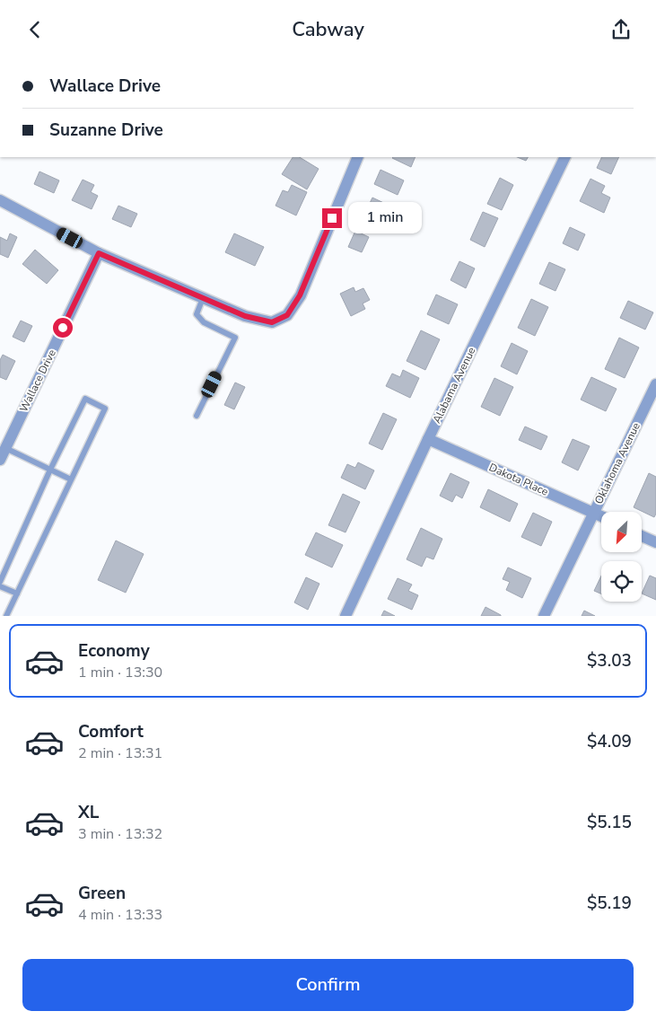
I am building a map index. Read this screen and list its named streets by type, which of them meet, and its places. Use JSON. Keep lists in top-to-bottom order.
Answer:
{
  "streets": {
    "street": [
      "Wallace Drive",
      "Alabama Avenue",
      "Oklahoma Avenue",
      "Dakota Place"
    ]
  },
  "crossings": [
    ["Alabama Avenue", "Dakota Place"],
    ["Oklahoma Avenue", "Dakota Place"]
  ],
  "north": "bottom left",
  "page": {
    "header": "Cabway",
    "banner": ["Wallace Drive", "Suzanne Drive"],
    "bubble": "1 min",
    "list": [
      {
        "name": "Economy",
        "note": "1 min · 13:30",
        "value": "$3.03"
      },
      {
        "name": "Comfort",
        "note": "2 min · 13:31",
        "value": "$4.09"
      },
      {
        "name": "XL",
        "note": "3 min · 13:32",
        "value": "$5.15"
      },
      {
        "name": "Green",
        "note": "4 min · 13:33",
        "value": "$5.19"
      }
    ],
    "buttons": "Confirm"
  }
}
